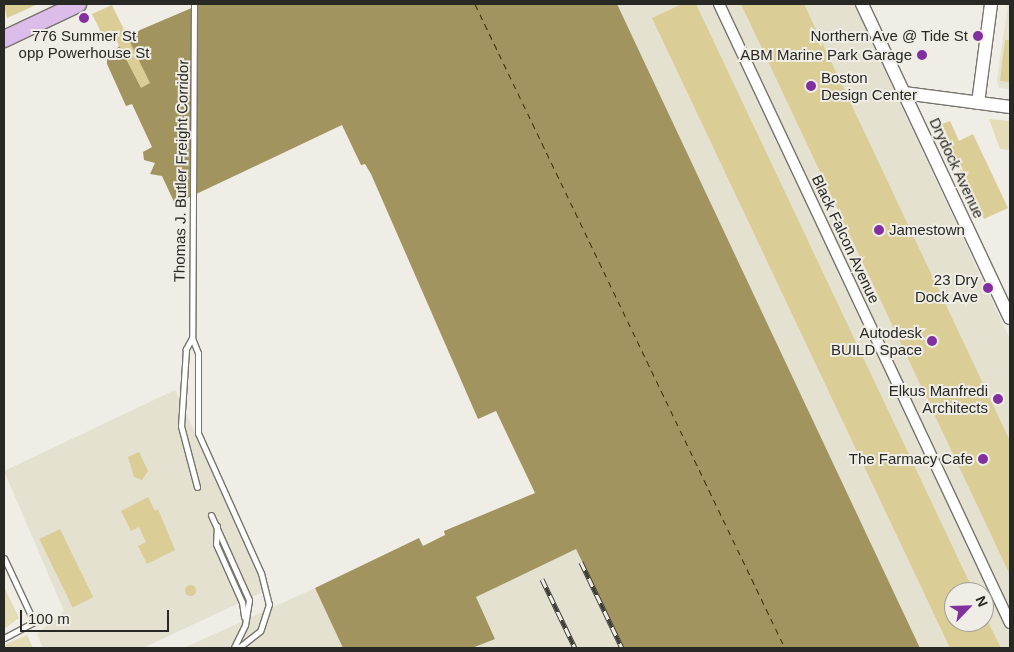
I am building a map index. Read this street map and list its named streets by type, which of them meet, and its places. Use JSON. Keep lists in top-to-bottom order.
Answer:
{
  "streets": {
    "street": ["Drydock Avenue", "Black Falcon Avenue"],
    "lane": ["Thomas J. Butler Freight Corridor"]
  },
  "places": [
    "776 Summer St opp Powerhouse St",
    "Northern Ave @ Tide St",
    "ABM Marine Park Garage",
    "Boston Design Center",
    "Jamestown",
    "23 Dry Dock Ave",
    "Autodesk BUILD Space",
    "Elkus Manfredi Architects",
    "The Farmacy Cafe"
  ],
  "scale_bar": "100 m",
  "north": "top right"
}
